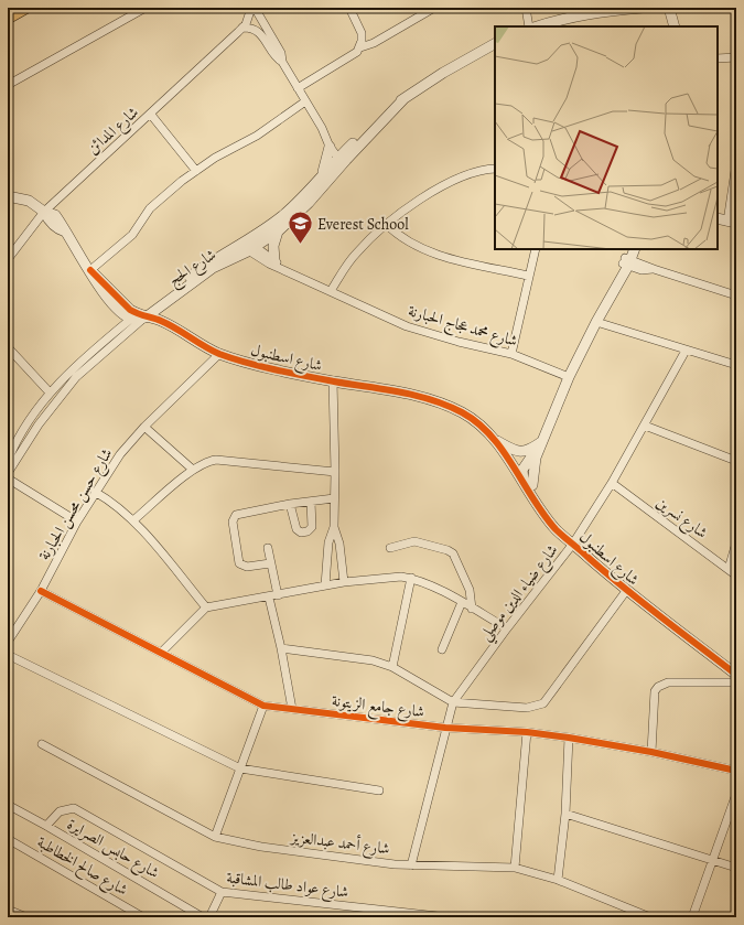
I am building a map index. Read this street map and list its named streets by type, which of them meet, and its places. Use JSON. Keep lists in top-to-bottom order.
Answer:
{
  "streets": {
    "street": [
      "شارع المدائن",
      "شارع الحج",
      "شارع محمد عجاج الحبارنة",
      "شارع اسطنبول",
      "شارع حسن محسن الحبارنة",
      "شارع نسرين",
      "شارع ضياء الدين موصلي",
      "شارع جامع الزيتونة",
      "شارع أحمد عبدالعزيز",
      "شارع حابس الصرايرة",
      "شارع صالح الخطاطبة",
      "شارع عواد طالب المشاقبة"
    ]
  },
  "crossings": [
    ["شارع المدائن", "شارع اسطنبول"],
    ["شارع الحج", "شارع محمد عجاج الحبارنة"],
    ["شارع الحج", "شارع اسطنبول"],
    ["شارع اسطنبول", "شارع حسن محسن الحبارنة"],
    ["شارع اسطنبول", "شارع ضياء الدين موصلي"],
    ["شارع حسن محسن الحبارنة", "شارع جامع الزيتونة"],
    ["شارع نسرين", "شارع ضياء الدين موصلي"],
    ["شارع ضياء الدين موصلي", "شارع جامع الزيتونة"],
    ["شارع ضياء الدين موصلي", "شارع أحمد عبدالعزيز"],
    ["شارع حابس الصرايرة", "شارع عواد طالب المشاقبة"]
  ],
  "places": {
    "school or university": ["Everest School"]
  }
}
